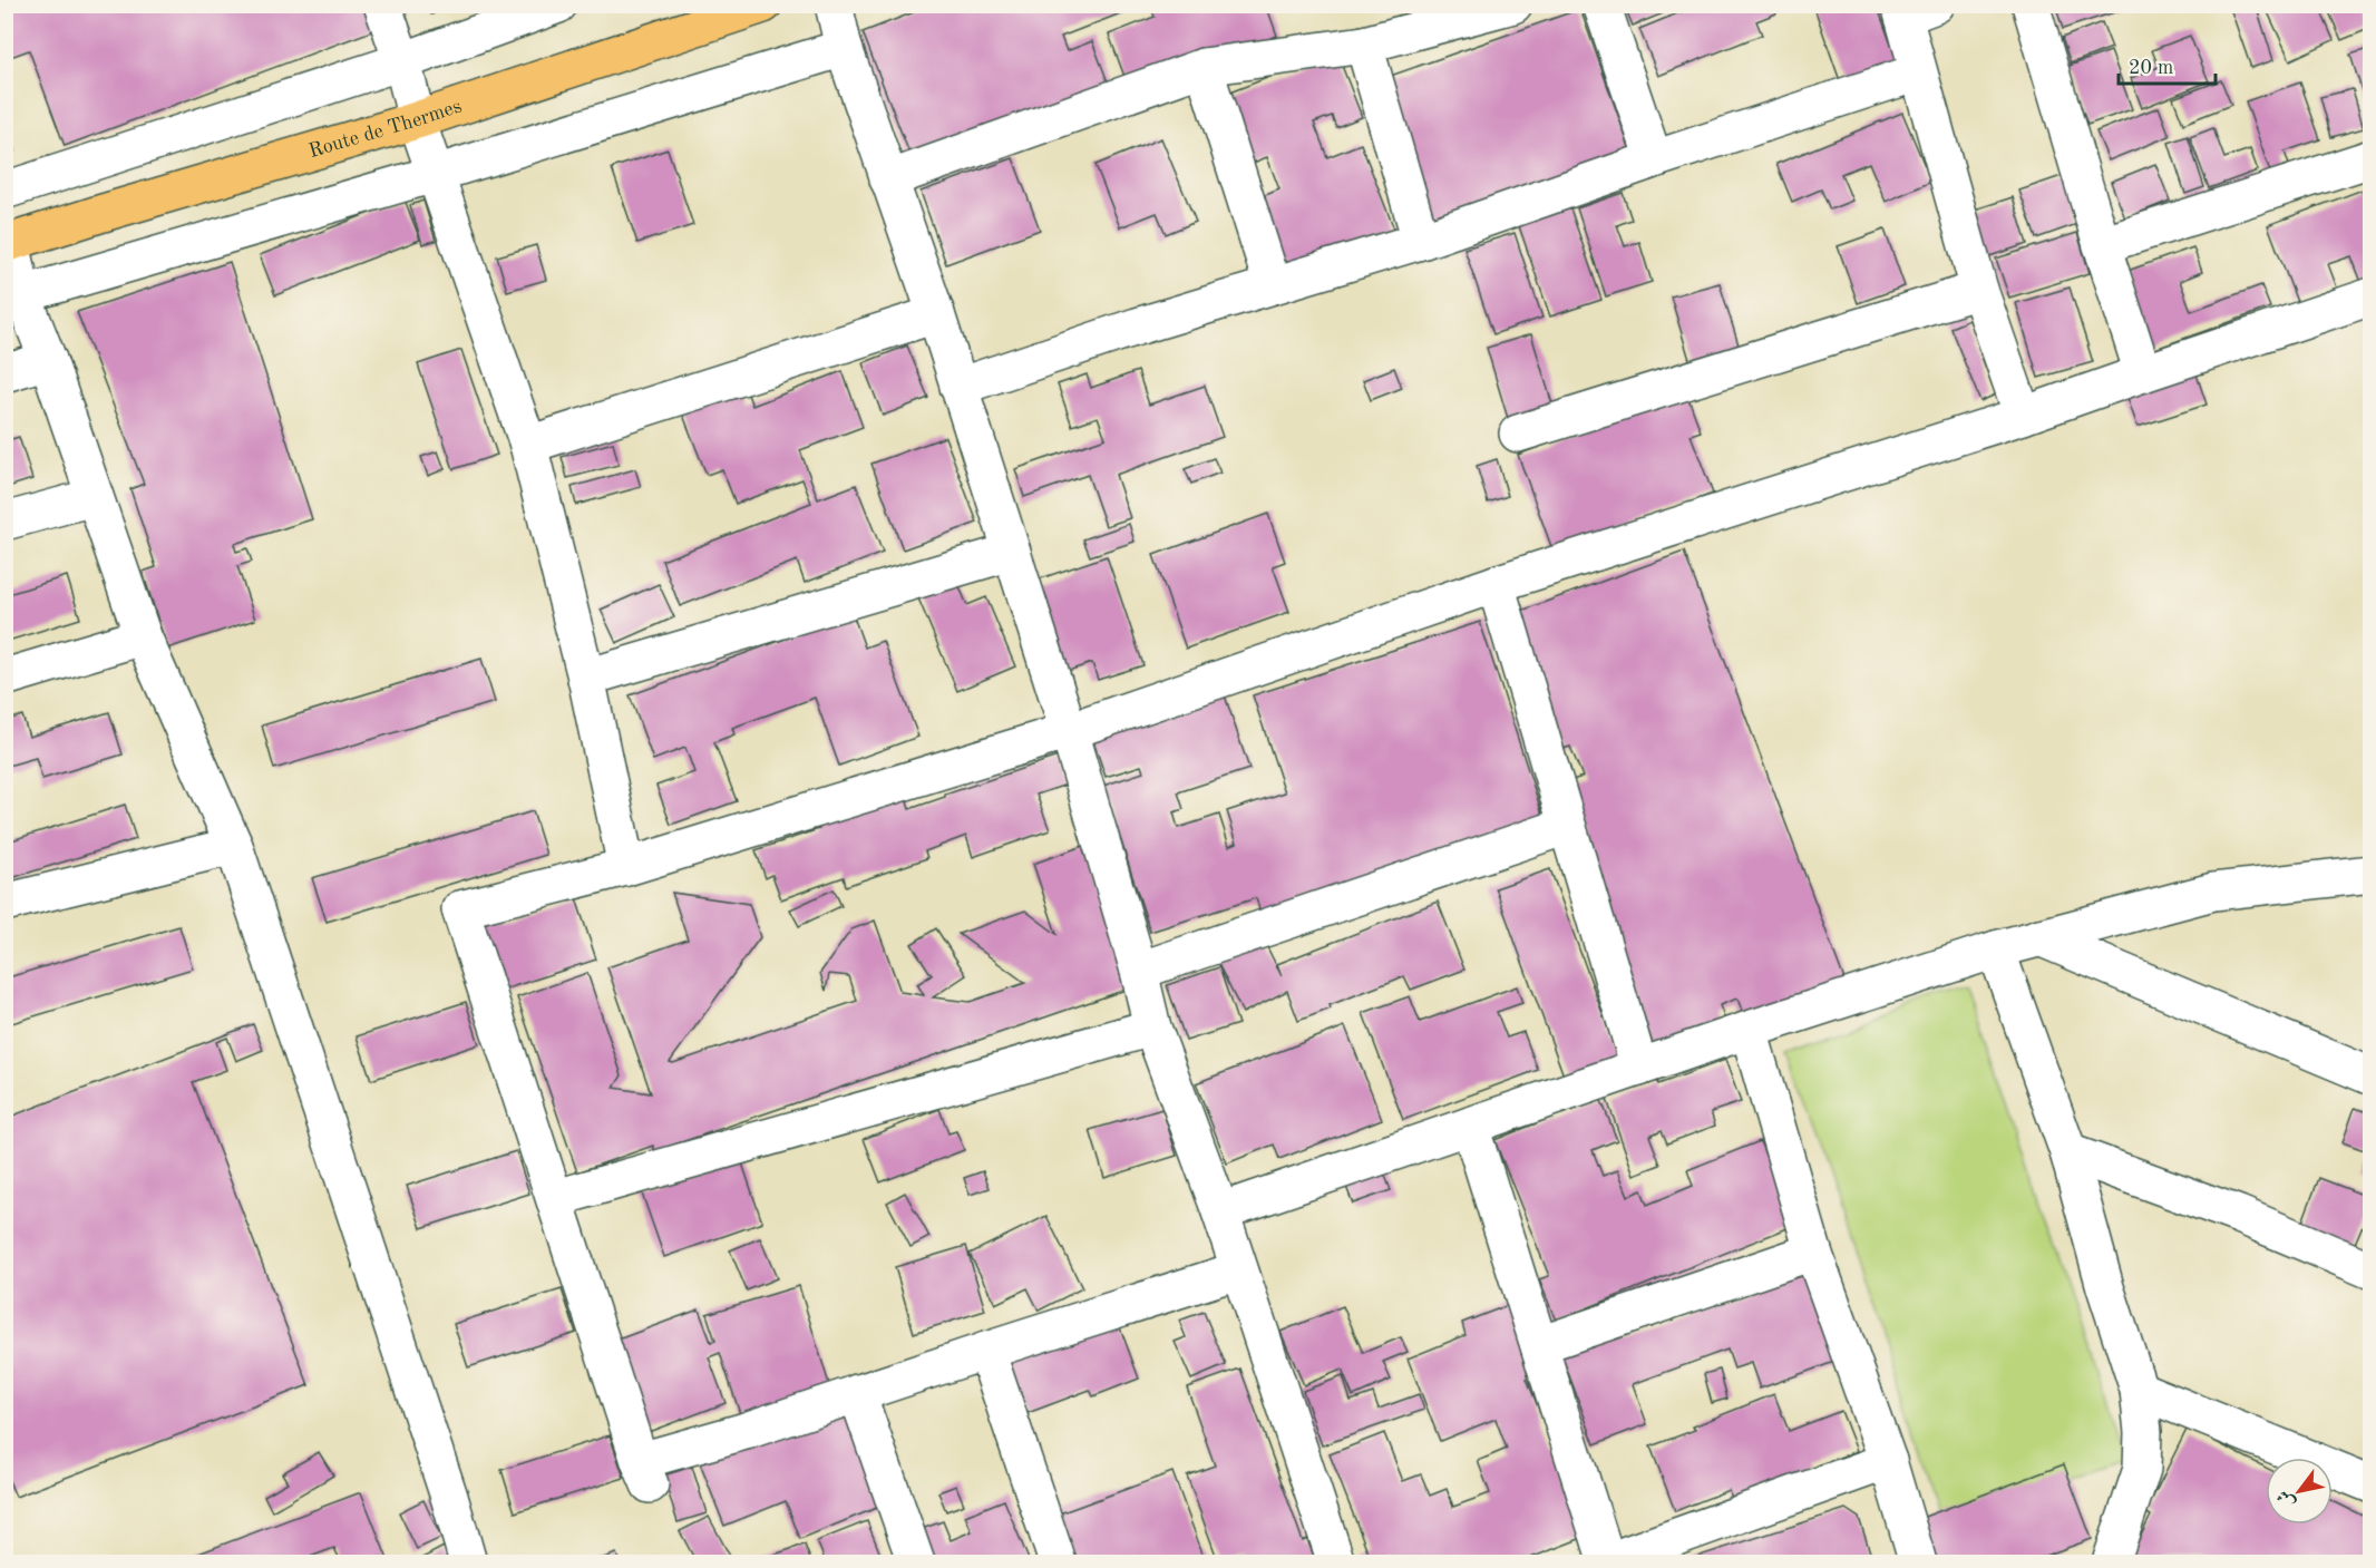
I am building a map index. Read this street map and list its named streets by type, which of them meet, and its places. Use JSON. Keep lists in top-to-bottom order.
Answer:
{
  "streets": {
    "main road": ["Route de Thermes"]
  },
  "scale_bar": "20 m",
  "north": "bottom left"
}
